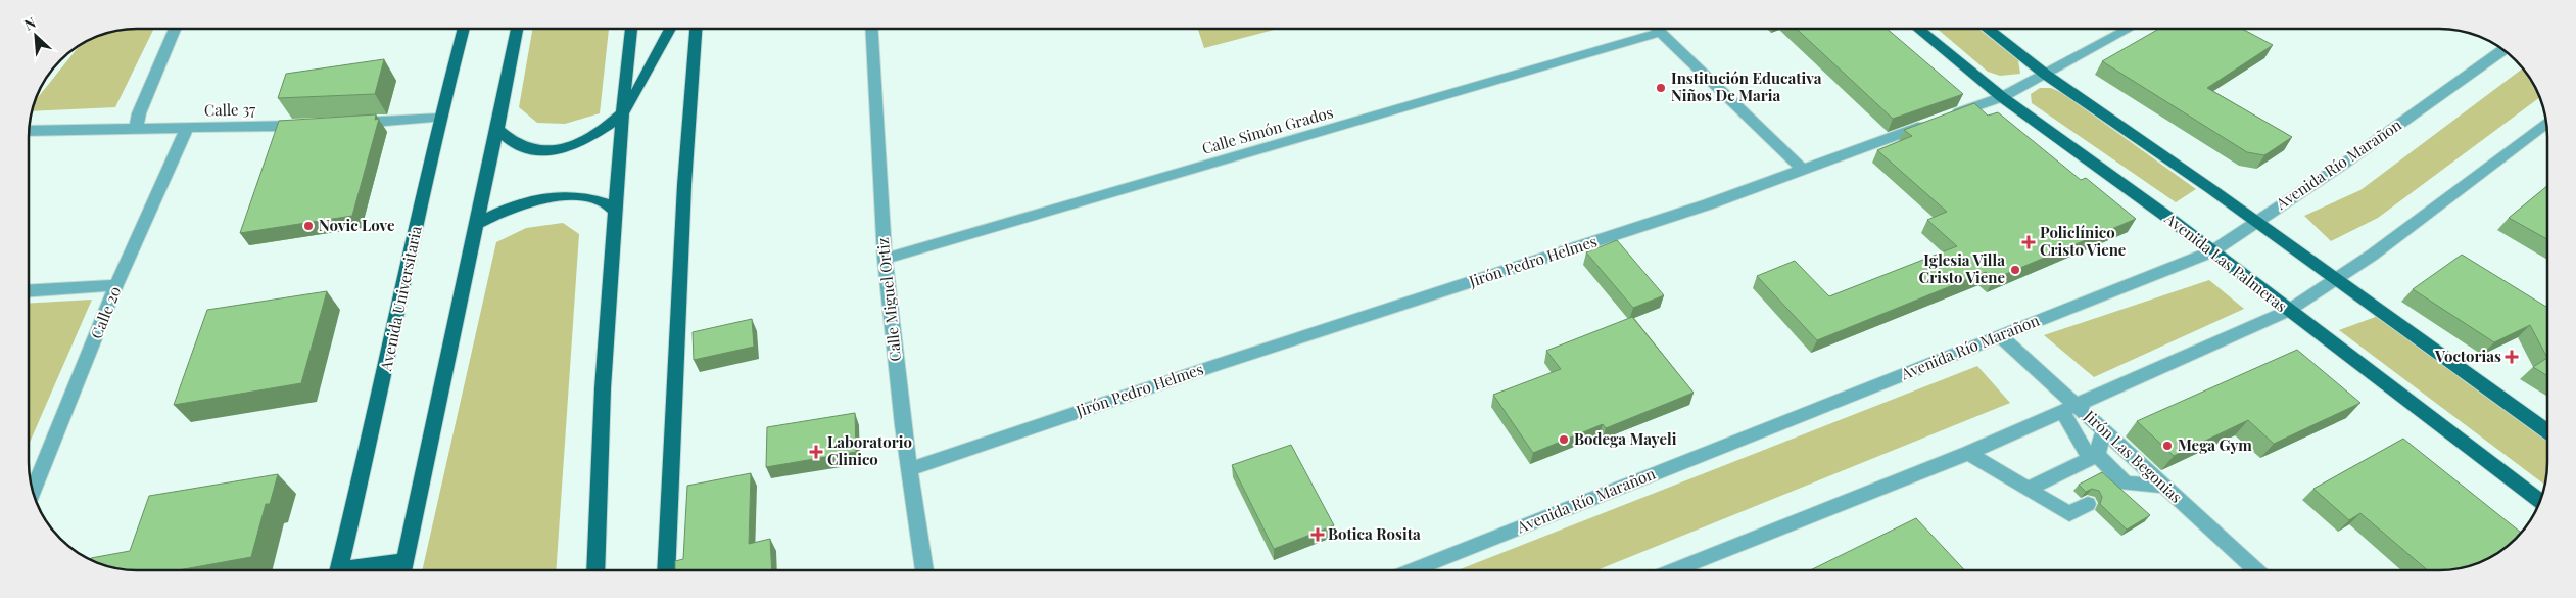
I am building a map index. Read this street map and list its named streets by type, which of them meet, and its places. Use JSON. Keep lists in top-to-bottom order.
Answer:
{
  "streets": {
    "main road": ["Avenida Las Palmeras", "Avenida Universitaria"],
    "street": [
      "Calle 37",
      "Calle Simón Grados",
      "Avenida Río Marañon",
      "Jirón Pedro Helmes",
      "Calle Miguel Ortiz",
      "Calle 20",
      "Jirón Las Begonias"
    ]
  },
  "crossings": [
    ["Calle 37", "Calle 20"],
    ["Calle Simón Grados", "Calle Miguel Ortiz"],
    ["Avenida Río Marañon", "Avenida Las Palmeras"],
    ["Avenida Río Marañon", "Jirón Las Begonias"],
    ["Jirón Pedro Helmes", "Avenida Las Palmeras"],
    ["Jirón Pedro Helmes", "Calle Miguel Ortiz"]
  ],
  "places": {
    "other": [
      "Institución Educativa Niños De Maria",
      "Novic Love",
      "Iglesia Villa Cristo Viene",
      "Bodega Mayeli",
      "Mega Gym"
    ],
    "health": [
      "Policlínico Cristo Viene",
      "Voctorias",
      "Laboratorio Clinico",
      "Botica Rosita"
    ]
  },
  "north": "top left"
}
